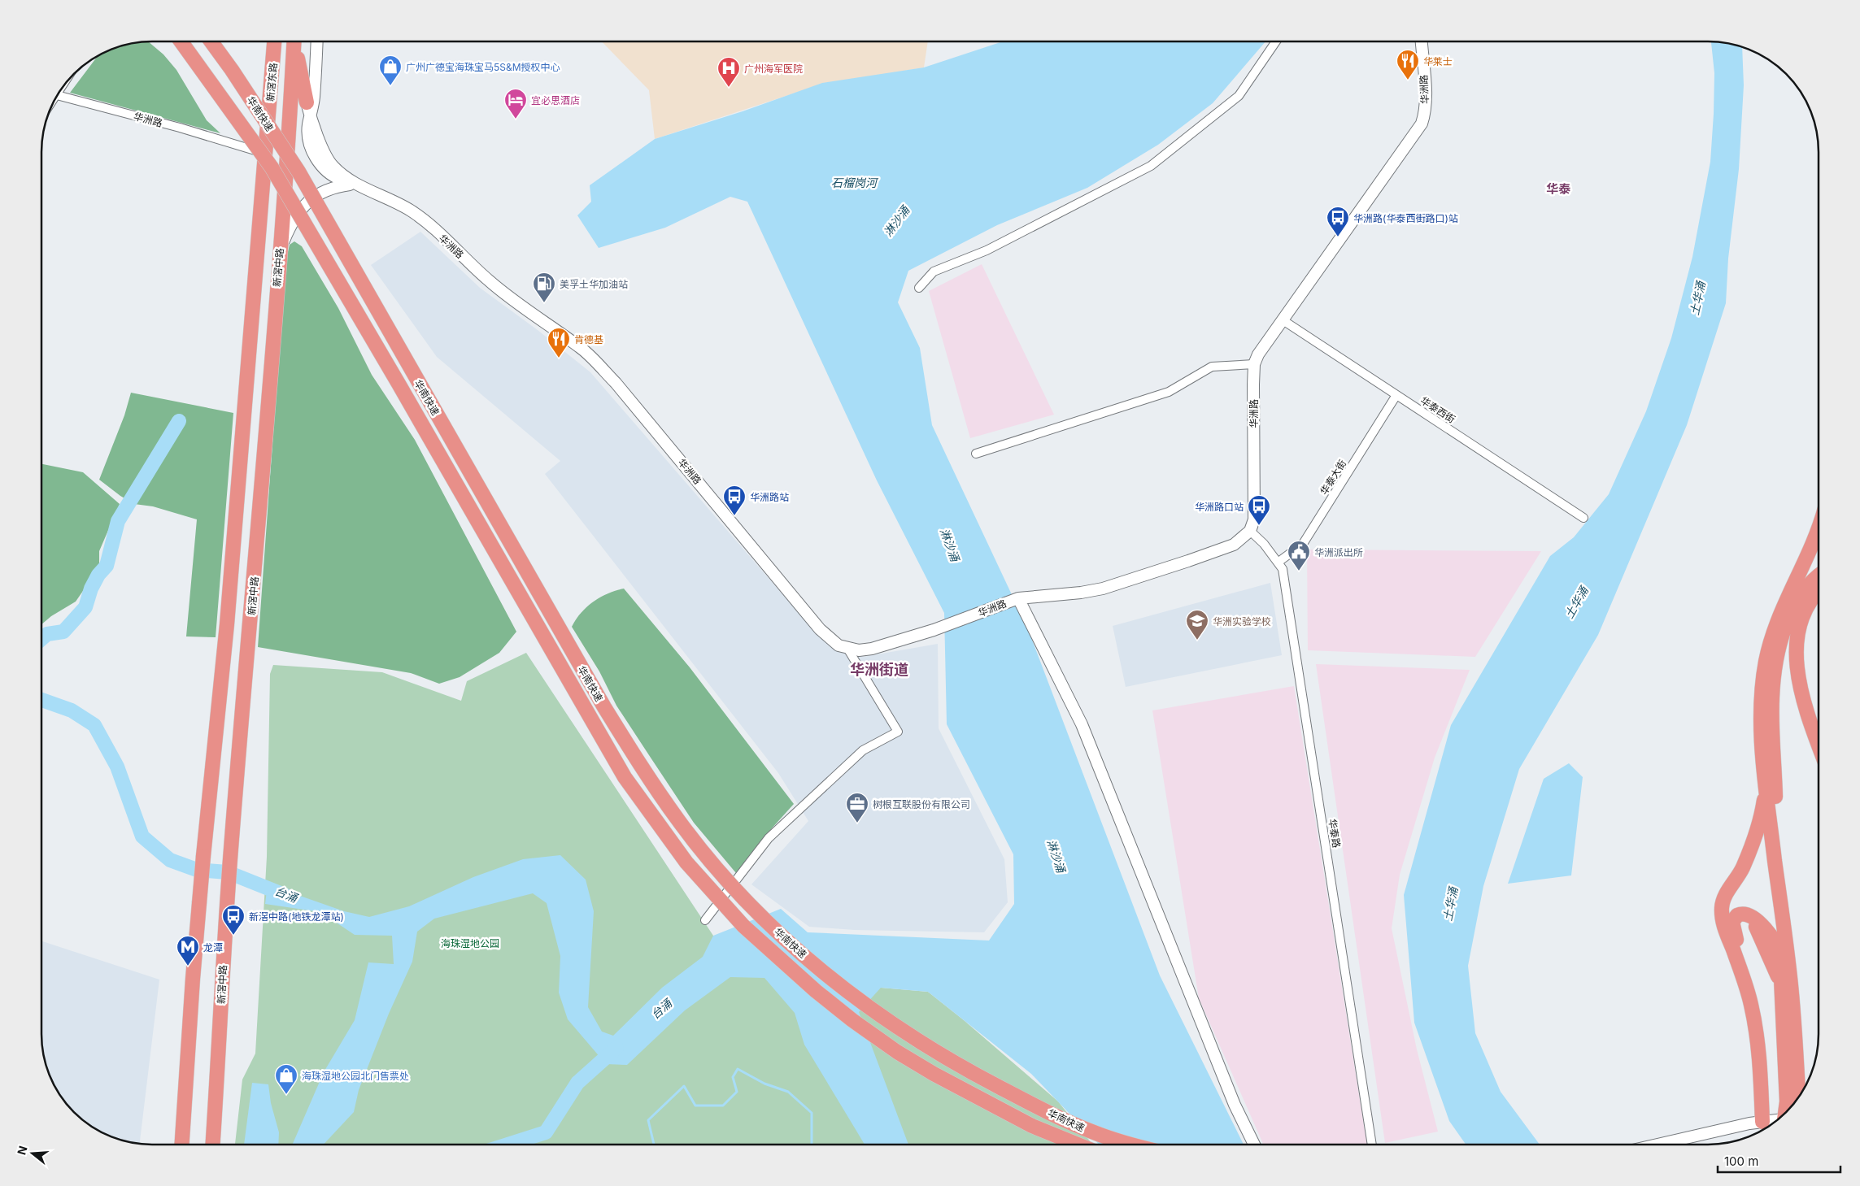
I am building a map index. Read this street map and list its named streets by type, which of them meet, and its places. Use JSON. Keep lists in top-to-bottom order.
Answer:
{
  "streets": {
    "highway": ["新滘东路", "华南快速", "新滘中路"],
    "main road": ["华洲路"],
    "street": ["华泰西街", "华泰大街", "华泰路"]
  },
  "crossings": [
    ["新滘东路", "华洲路"],
    ["华洲路", "华泰西街"],
    ["华洲路", "华泰路"],
    ["华泰西街", "华泰大街"],
    ["华泰大街", "华泰路"]
  ],
  "districts": ["华泰", "华洲街道"],
  "water": [
    "石榴岗河",
    "淋沙涌",
    "土华涌",
    "台涌"
  ],
  "parks": ["海珠湿地公园"],
  "places": {
    "restaurant": ["华莱士", "肯德基"],
    "shop": ["广州广德宝海珠宝马5S&M授权中心", "海珠湿地公园北门售票处"],
    "hospital": ["广州海军医院"],
    "hotel": ["宜必思酒店"],
    "bus stop": [
      "华洲路(华泰西街路口)站",
      "华洲路站",
      "华洲路口站",
      "新滘中路(地铁龙潭站)"
    ],
    "fuel station": ["美孚土华加油站"],
    "public building": ["华洲派出所"],
    "school or university": ["华洲实验学校"],
    "office": ["树根互联股份有限公司"],
    "metro station": ["龙潭"]
  },
  "scale_bar": "100 m",
  "north": "left"
}
